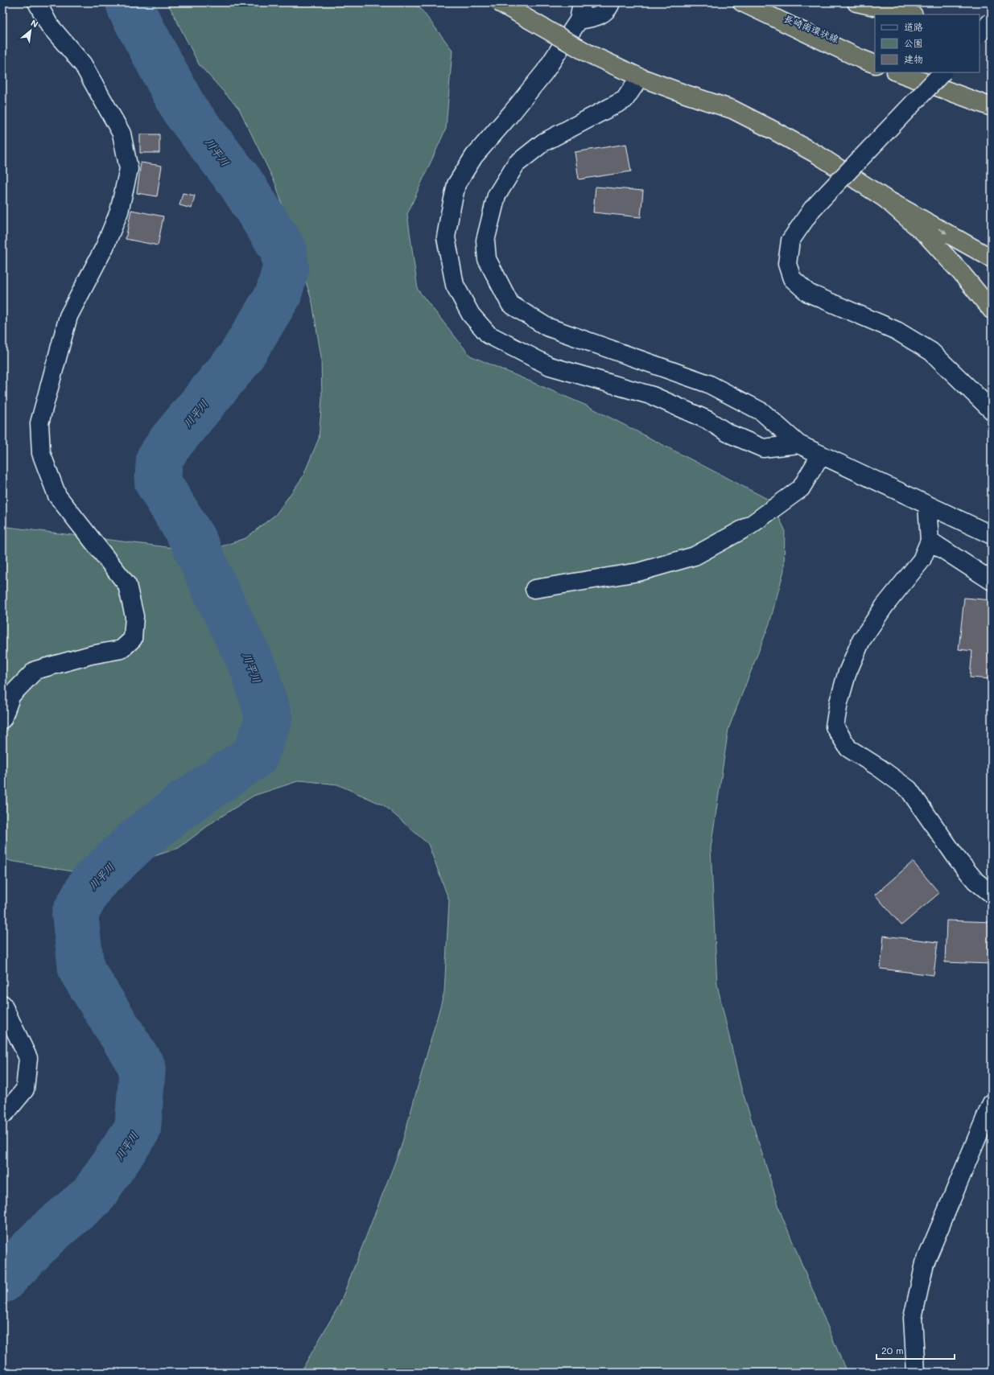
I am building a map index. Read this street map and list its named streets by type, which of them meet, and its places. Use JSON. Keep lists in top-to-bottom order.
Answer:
{
  "streets": {
    "highway": ["長崎南環状線"]
  },
  "water": ["川平川"],
  "legend": ["道路", "公園", "建物"],
  "scale_bar": "20 m",
  "north": "top right"
}
